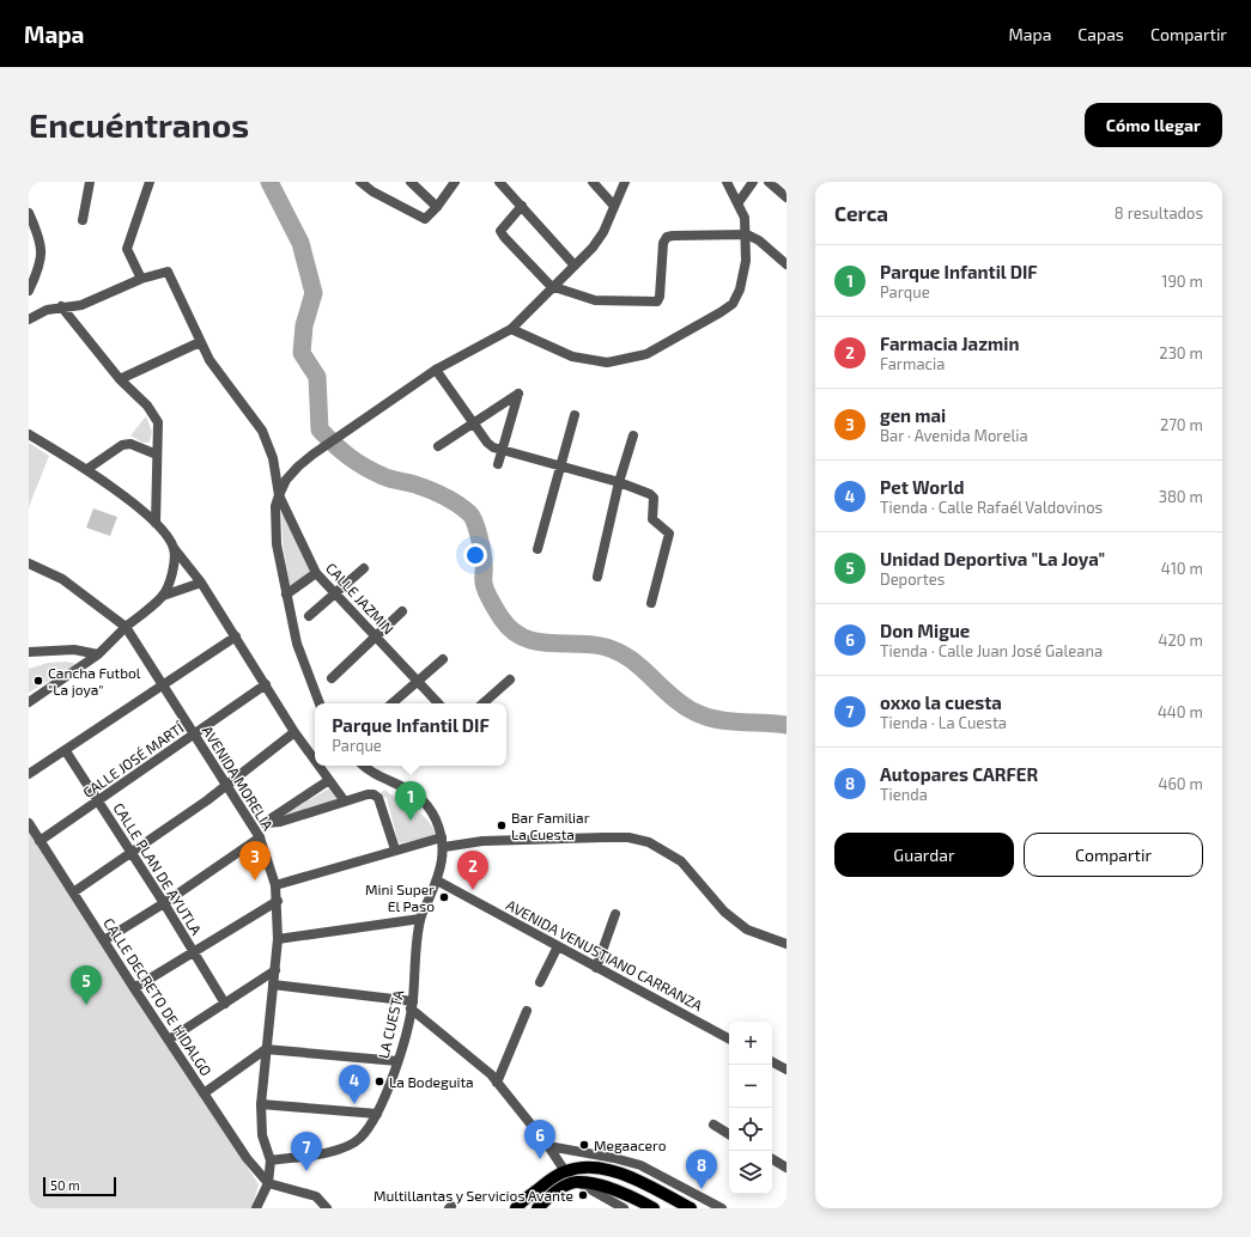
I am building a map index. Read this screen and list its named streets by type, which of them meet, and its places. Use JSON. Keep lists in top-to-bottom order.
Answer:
{
  "streets": {
    "street": [
      "CALLE JAZMIN",
      "CALLE JOSÉ MARTÍ",
      "AVENIDA MORELIA",
      "CALLE PLAN DE AYUTLA",
      "AVENIDA VENUSTIANO CARRANZA",
      "CALLE DECRETO DE HIDALGO",
      "LA CUESTA"
    ]
  },
  "crossings": [
    ["CALLE JOSÉ MARTÍ", "AVENIDA MORELIA"],
    ["CALLE JOSÉ MARTÍ", "CALLE PLAN DE AYUTLA"],
    ["CALLE JOSÉ MARTÍ", "CALLE DECRETO DE HIDALGO"],
    ["AVENIDA MORELIA", "LA CUESTA"],
    ["AVENIDA VENUSTIANO CARRANZA", "LA CUESTA"]
  ],
  "places": [
    "Cancha Futbol \"La joya\"",
    "Bar Familiar La Cuesta",
    "Mini Super El Paso",
    "La Bodeguita",
    "Megaacero",
    "Multillantas y Servicios Avante"
  ],
  "scale_bar": "50 m",
  "page": {
    "header": "Mapa",
    "nav": ["Mapa", "Capas", "Compartir"],
    "buttons": [
      "Cómo llegar",
      ["Guardar", "Compartir"]
    ],
    "title": "Encuéntranos",
    "heading": ["Cerca", "8 resultados"],
    "list": [
      {
        "mark": "1",
        "name": "Parque Infantil DIF",
        "note": "Parque",
        "value": "190 m"
      },
      {
        "mark": "2",
        "name": "Farmacia Jazmin",
        "note": "Farmacia",
        "value": "230 m"
      },
      {
        "mark": "3",
        "name": "gen mai",
        "note": "Bar · Avenida Morelia",
        "value": "270 m"
      },
      {
        "mark": "4",
        "name": "Pet World",
        "note": "Tienda · Calle Rafaél Valdovinos",
        "value": "380 m"
      },
      {
        "mark": "5",
        "name": "Unidad Deportiva \"La Joya\"",
        "note": "Deportes",
        "value": "410 m"
      },
      {
        "mark": "6",
        "name": "Don Migue",
        "note": "Tienda · Calle Juan José Galeana",
        "value": "420 m"
      },
      {
        "mark": "7",
        "name": "oxxo la cuesta",
        "note": "Tienda · La Cuesta",
        "value": "440 m"
      },
      {
        "mark": "8",
        "name": "Autopares CARFER",
        "note": "Tienda",
        "value": "460 m"
      }
    ],
    "popup": ["Parque Infantil DIF", "Parque"],
    "pins": [
      "1",
      "3",
      "2",
      "5",
      "4",
      "6",
      "7",
      "8"
    ],
    "map_buttons": ["+", "−"],
    "scale": "50 m"
  }
}
